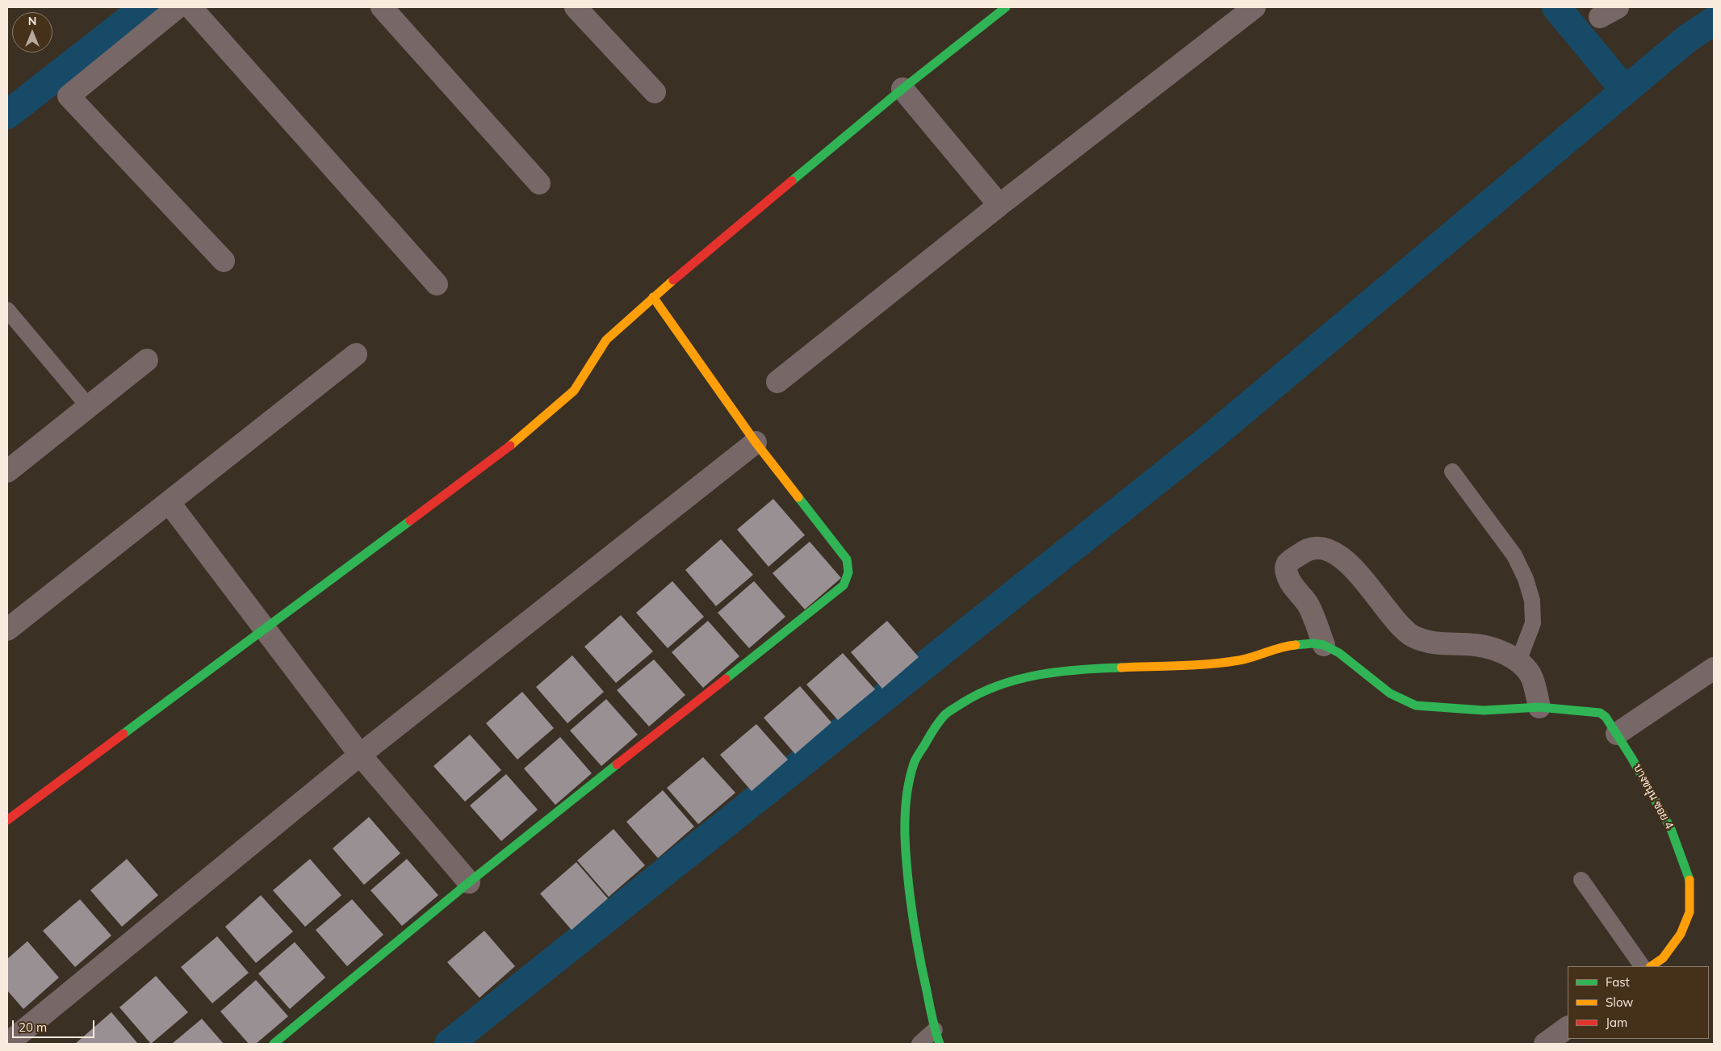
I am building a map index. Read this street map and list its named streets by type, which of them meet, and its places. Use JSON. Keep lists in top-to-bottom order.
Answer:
{
  "streets": {
    "street": ["บางขนุน ซอย 4"]
  },
  "legend": ["Fast", "Slow", "Jam"],
  "scale_bar": "20 m",
  "north": "top"
}
